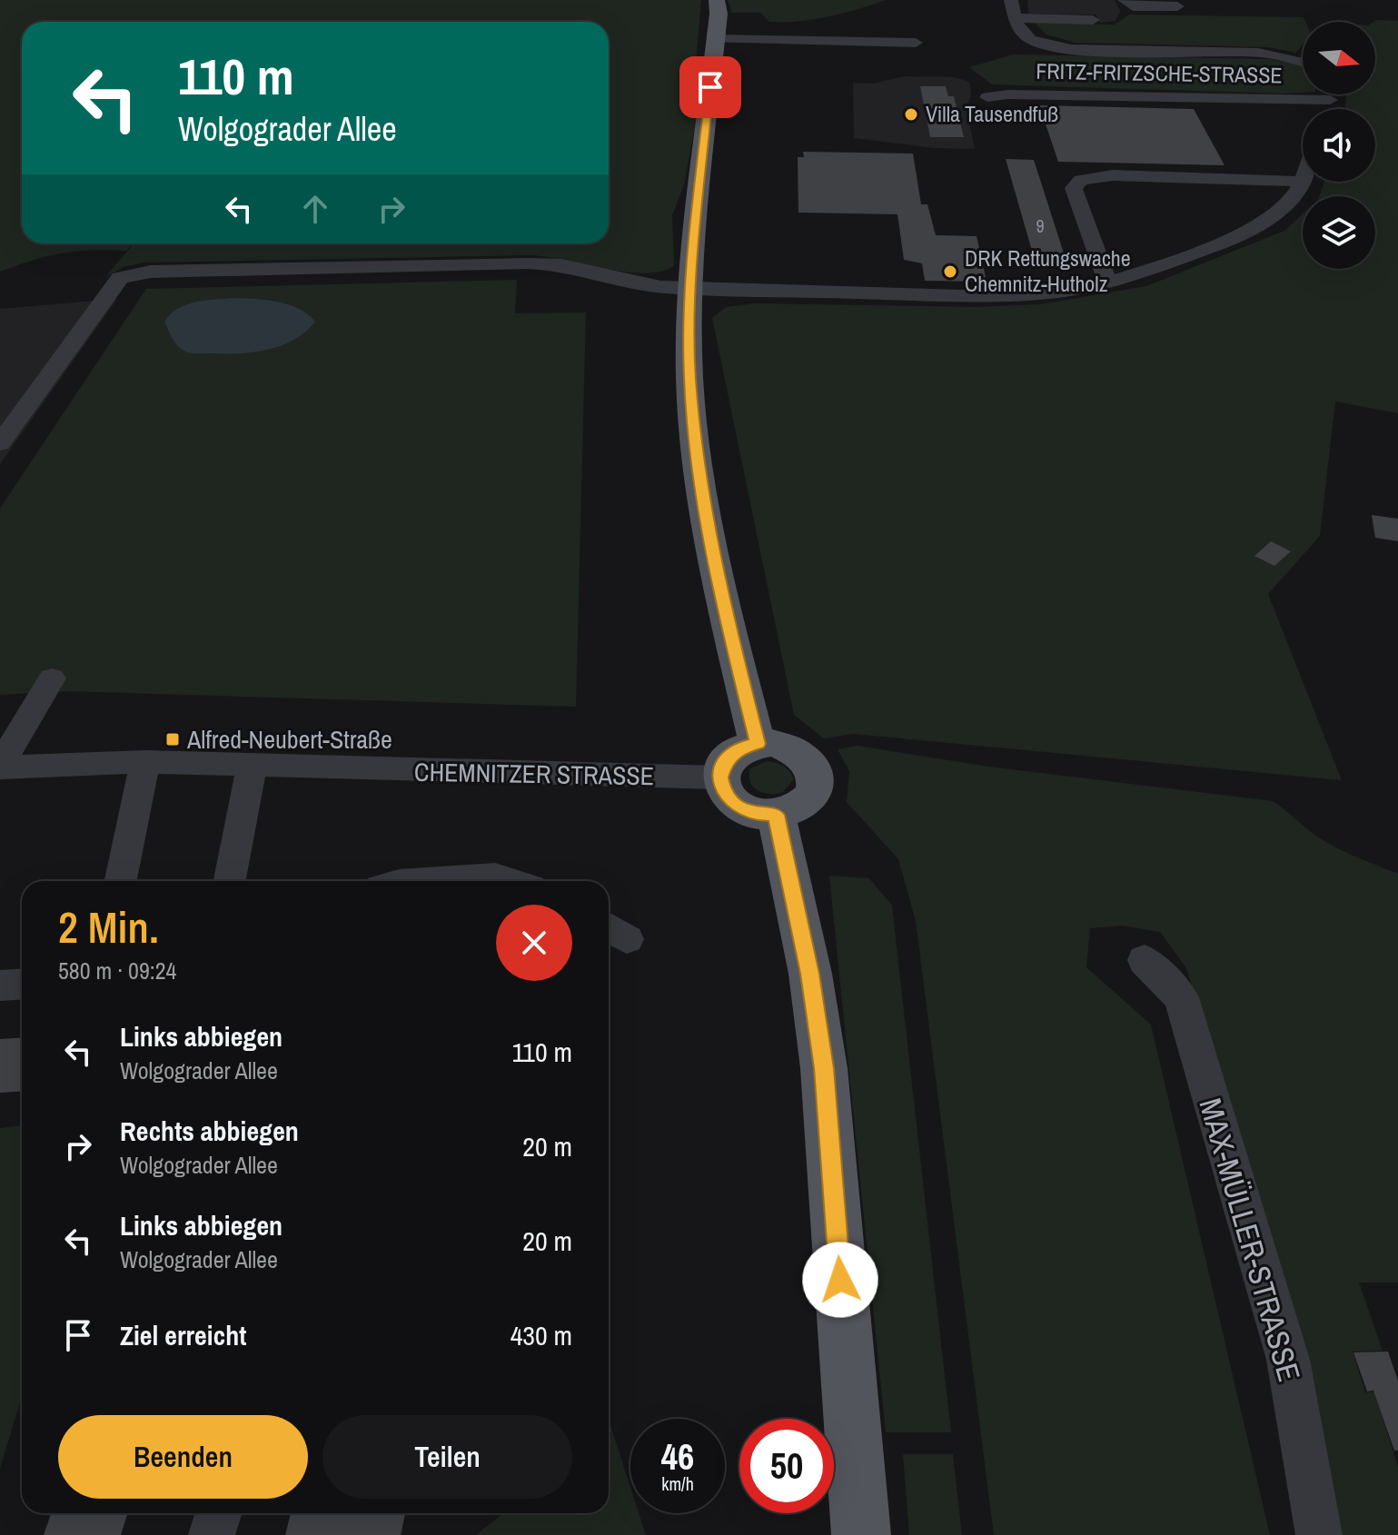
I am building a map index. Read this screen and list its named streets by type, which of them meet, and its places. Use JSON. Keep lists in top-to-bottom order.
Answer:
{
  "streets": {
    "street": ["FRITZ-FRITZSCHE-STRASSE", "CHEMNITZER STRASSE", "MAX-MÜLLER-STRASSE"]
  },
  "places": {
    "other": ["Villa Tausendfuß", "DRK Rettungswache Chemnitz-Hutholz"],
    "transit": ["Alfred-Neubert-Straße"]
  },
  "house_numbers": ["9"],
  "north": "right",
  "page": {
    "turn": ["110 m", "Wolgograder Allee"],
    "heading": ["2 Min.", "580 m · 09:24"],
    "list": [
      {
        "name": "Links abbiegen",
        "note": "Wolgograder Allee",
        "value": "110 m"
      },
      {
        "name": "Rechts abbiegen",
        "note": "Wolgograder Allee",
        "value": "20 m"
      },
      {
        "name": "Links abbiegen",
        "note": "Wolgograder Allee",
        "value": "20 m"
      },
      {
        "name": "Ziel erreicht",
        "value": "430 m"
      }
    ],
    "buttons": ["Beenden", "Teilen"],
    "speed": "46 km/h",
    "limit": "50"
  }
}
